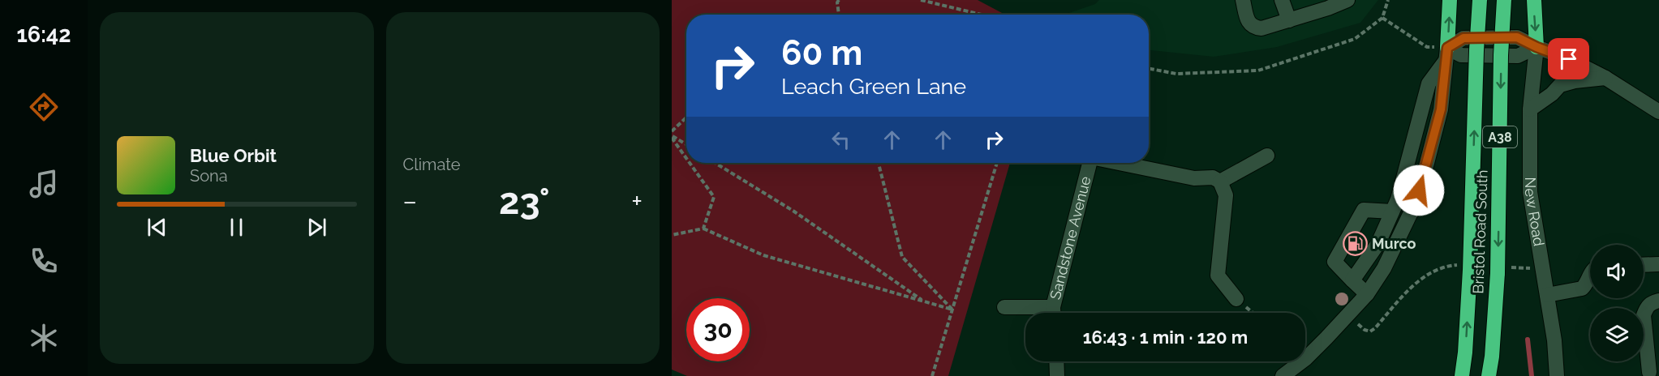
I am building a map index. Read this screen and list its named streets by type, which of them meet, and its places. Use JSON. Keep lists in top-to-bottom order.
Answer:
{
  "streets": {
    "highway": ["A38", "Bristol Road South"],
    "street": ["New Road", "Sandstone Avenue"]
  },
  "places": {
    "fuel station": ["Murco"]
  },
  "page": {
    "tabs": "16:42",
    "tile": "Climate",
    "turn": ["60 m", "Leach Green Lane"],
    "song": ["Blue Orbit", "Sona"],
    "heat": ["−", "23°", "+"],
    "limit": "30",
    "trip": "16:43 · 1 min · 120 m"
  }
}
